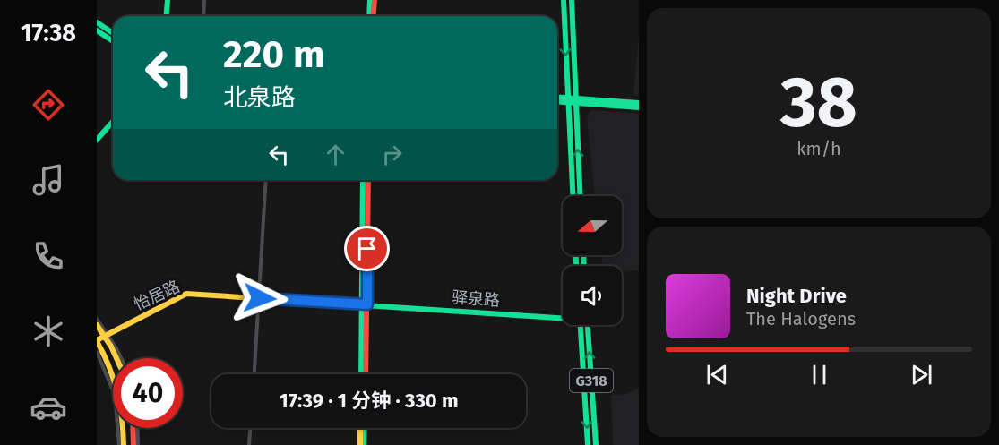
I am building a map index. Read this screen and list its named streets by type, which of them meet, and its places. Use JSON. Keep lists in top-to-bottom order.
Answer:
{
  "streets": {
    "main road": ["怡居路", "驿泉路", "G318"]
  },
  "crossings": [
    ["怡居路", "驿泉路"]
  ],
  "north": "left",
  "page": {
    "tabs": "17:38",
    "tile": ["38", "km/h"],
    "turn": ["220 m", "北泉路"],
    "song": ["Night Drive", "The Halogens"],
    "limit": "40",
    "trip": "17:39 · 1 分钟 · 330 m"
  }
}
